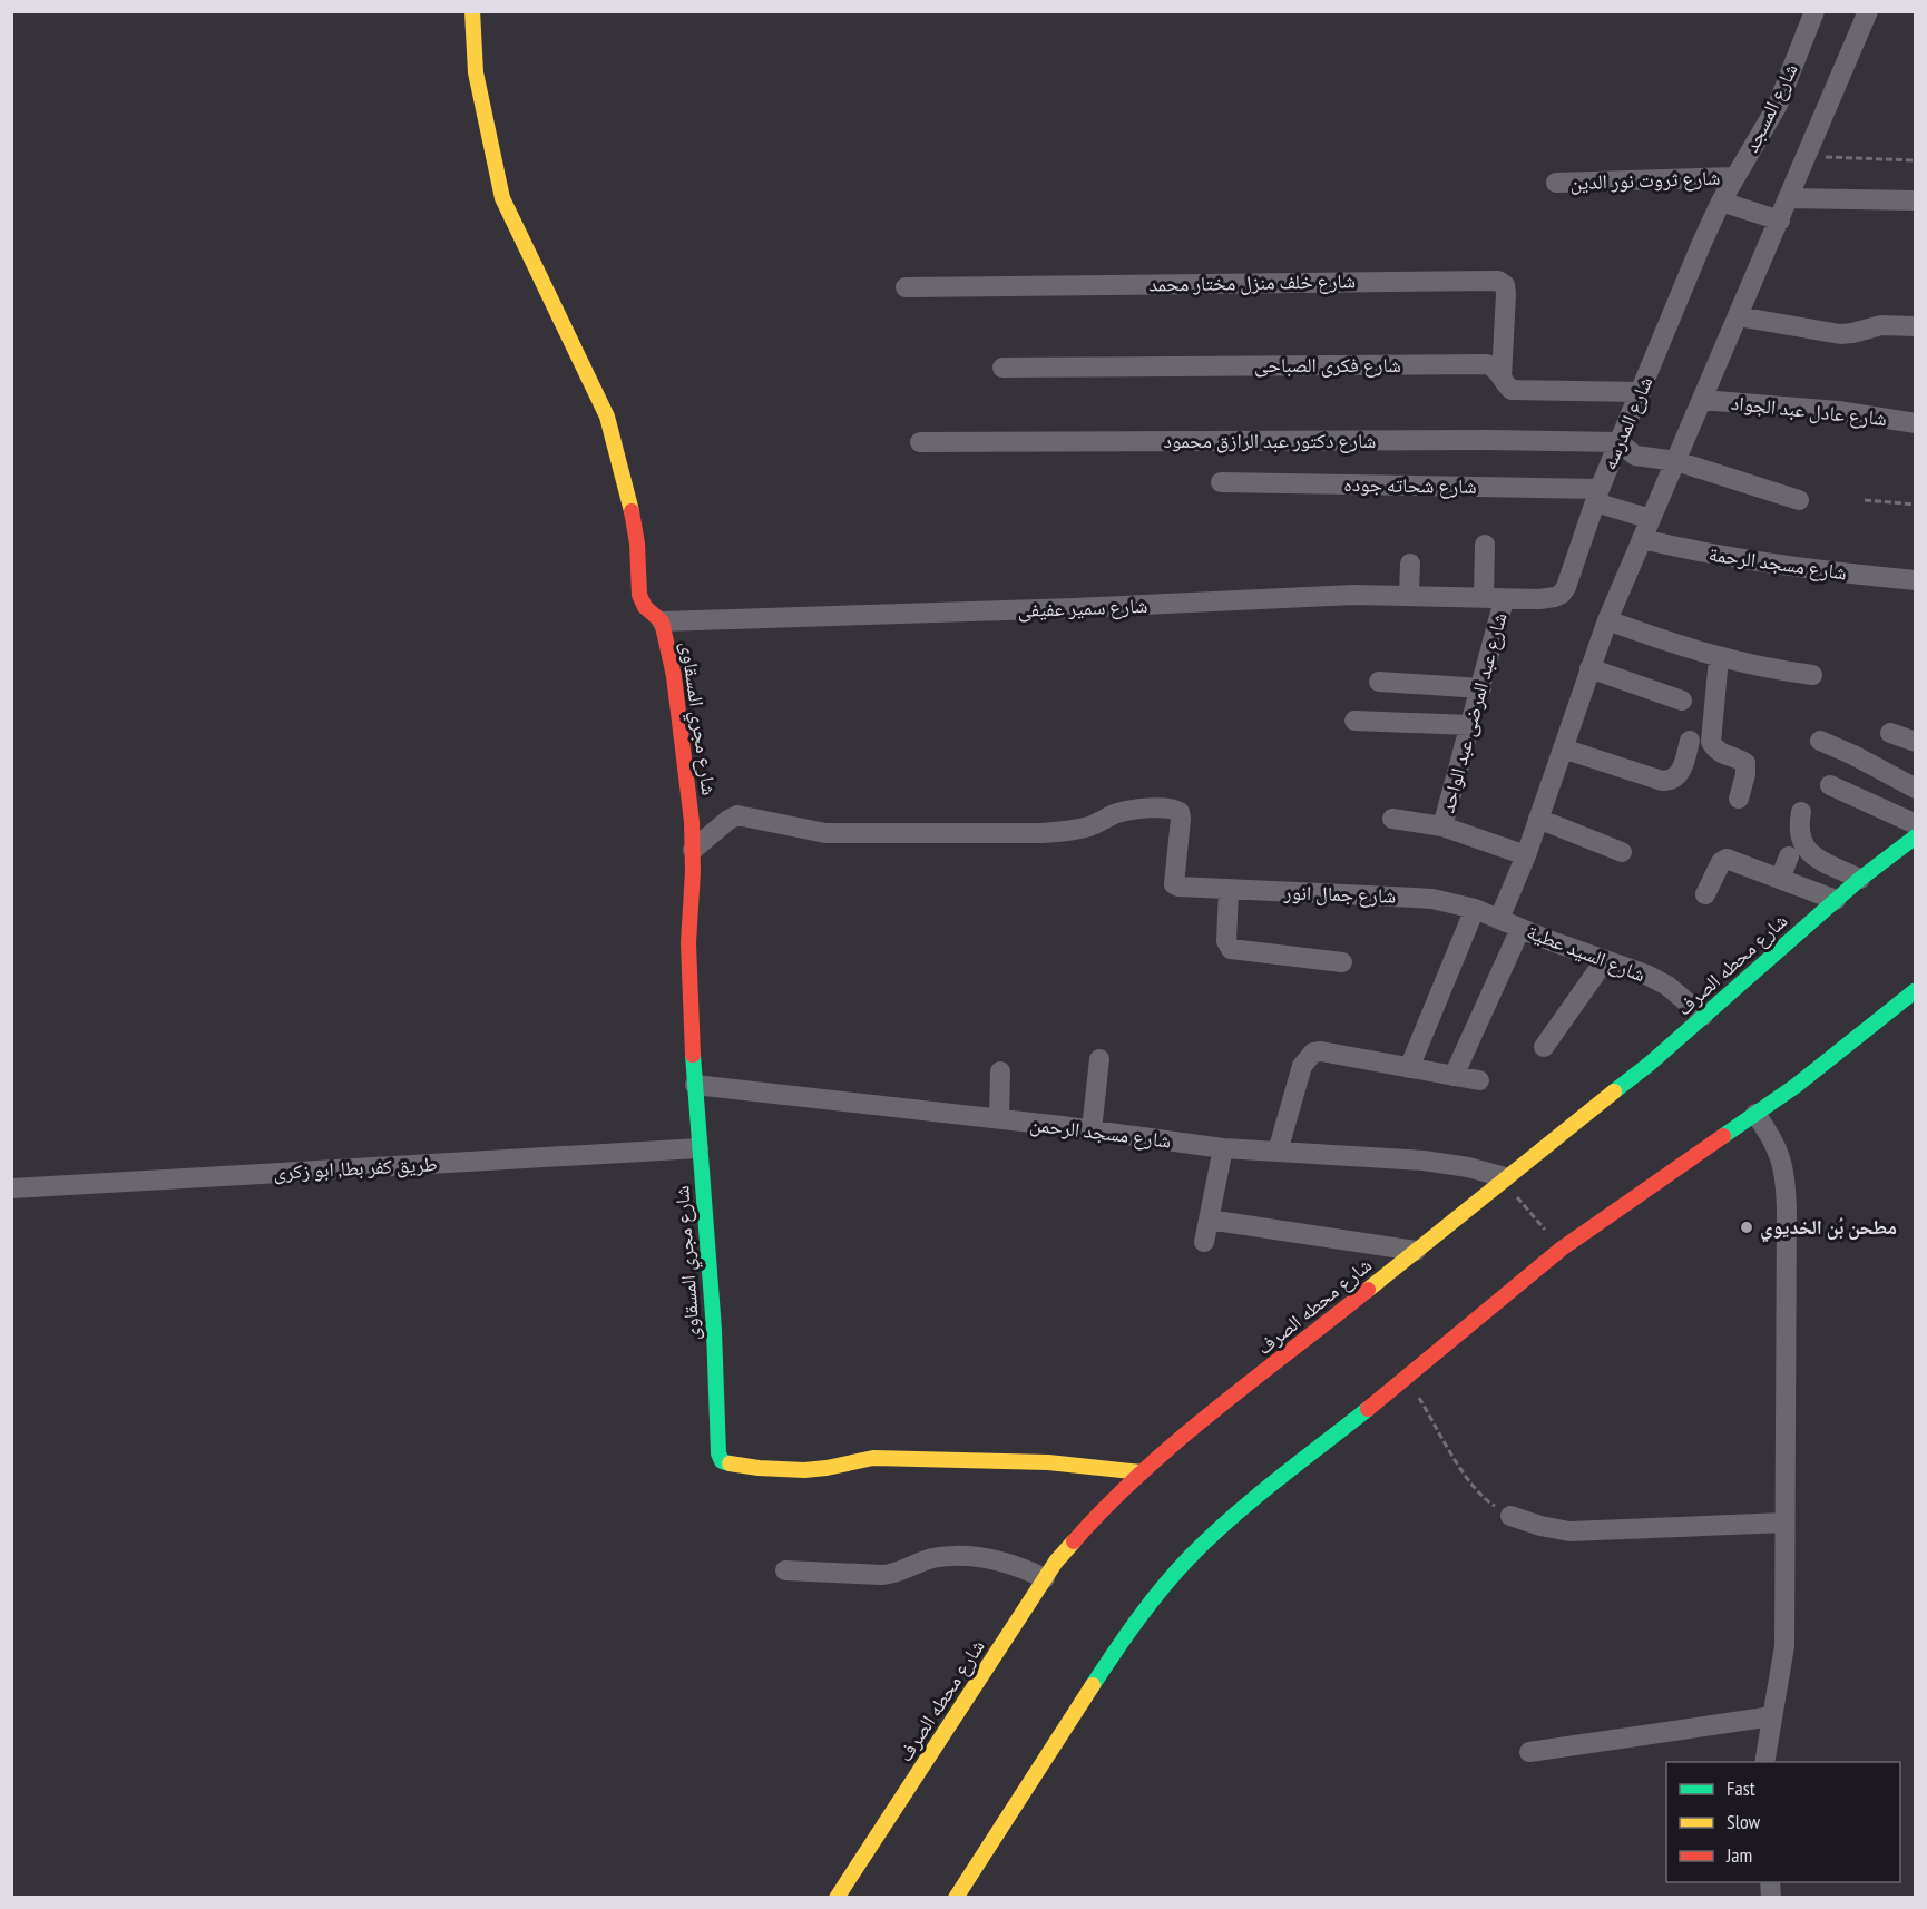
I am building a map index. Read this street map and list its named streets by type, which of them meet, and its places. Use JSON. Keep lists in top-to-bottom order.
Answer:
{
  "streets": {
    "street": [
      "شارع المسجد",
      "شارع ثروت نور الدين",
      "شارع خلف منزل مختار محمد",
      "شارع فكرى الصباحى",
      "شارع عادل عبد الجواد",
      "شارع المدرسه",
      "شارع دكتور عبد الرازق محمود",
      "شارع شحاته جوده",
      "شارع مسجد الرحمة",
      "شارع سمير عفيفى",
      "شارع عبد المرضى عبد الواحد",
      "شارع مجري المسقاوى",
      "شارع جمال انور",
      "شارع السيد عطية",
      "شارع محطه الصرف",
      "شارع مسجد الرحمن",
      "طريق كفر بطا, ابو زكرى"
    ]
  },
  "crossings": [
    ["شارع المسجد", "شارع ثروت نور الدين"],
    ["شارع المسجد", "شارع المدرسه"],
    ["شارع خلف منزل مختار محمد", "شارع فكرى الصباحى"],
    ["شارع فكرى الصباحى", "شارع المدرسه"],
    ["شارع المدرسه", "شارع دكتور عبد الرازق محمود"],
    ["شارع المدرسه", "شارع شحاته جوده"],
    ["شارع المدرسه", "شارع سمير عفيفى"],
    ["شارع المدرسه", "شارع عبد المرضى عبد الواحد"],
    ["شارع سمير عفيفى", "شارع عبد المرضى عبد الواحد"],
    ["شارع سمير عفيفى", "شارع مجري المسقاوى"],
    ["شارع مجري المسقاوى", "شارع جمال انور"],
    ["شارع مجري المسقاوى", "شارع محطه الصرف"],
    ["شارع مجري المسقاوى", "شارع مسجد الرحمن"],
    ["شارع مجري المسقاوى", "طريق كفر بطا, ابو زكرى"],
    ["شارع جمال انور", "شارع السيد عطية"],
    ["شارع السيد عطية", "شارع محطه الصرف"],
    ["شارع محطه الصرف", "شارع مسجد الرحمن"]
  ],
  "places": ["مطحن بُن الخديوي"],
  "legend": ["Fast", "Slow", "Jam"]
}
